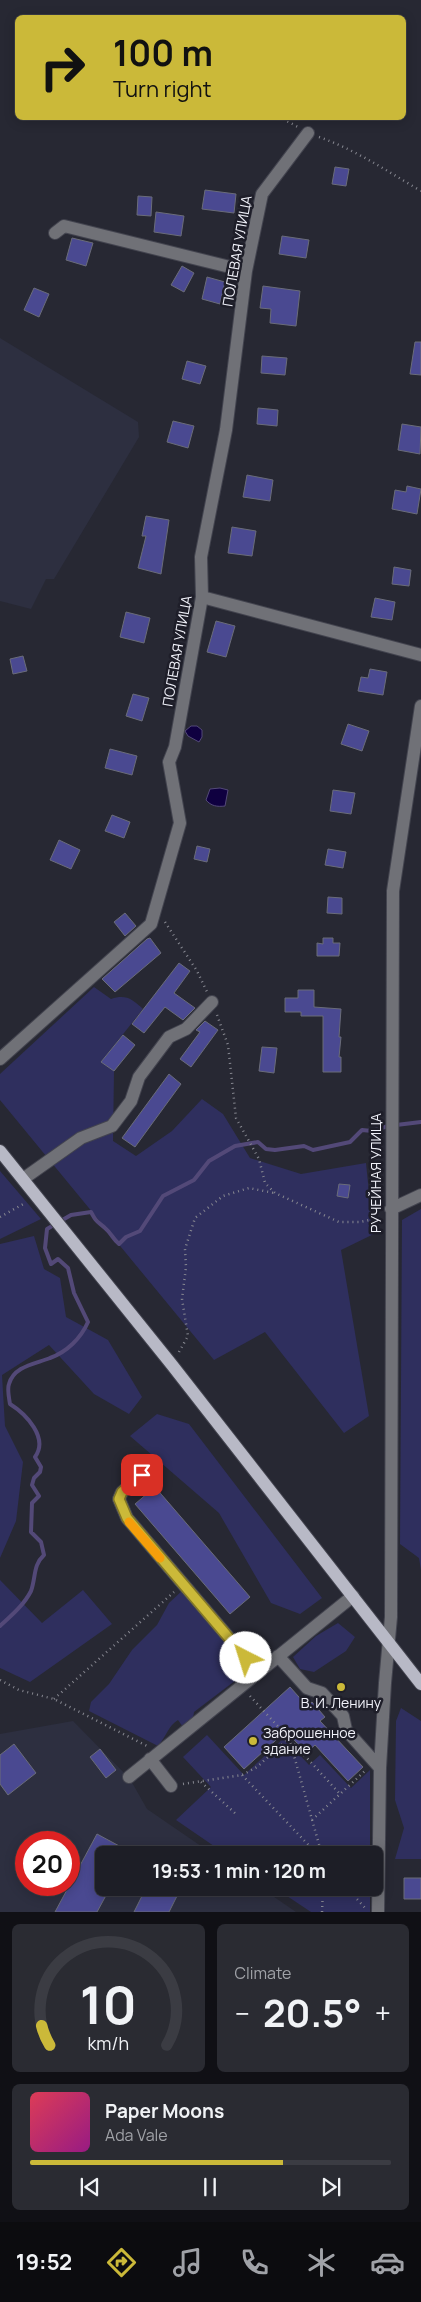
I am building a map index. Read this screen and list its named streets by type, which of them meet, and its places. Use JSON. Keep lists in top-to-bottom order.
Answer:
{
  "streets": {
    "street": ["ПОЛЕВАЯ УЛИЦА", "РУЧЕЙНАЯ УЛИЦА"]
  },
  "places": ["В. И. Ленину", "Заброшенное здание"],
  "page": {
    "turn": ["100 m", "Turn right"],
    "limit": "20",
    "trip": "19:53 · 1 min · 120 m",
    "tile": "Climate",
    "heat": ["−", "20.5°", "+"],
    "song": ["Paper Moons", "Ada Vale"],
    "tabs": "19:52",
    "gauge": ["10", "km/h"]
  }
}
